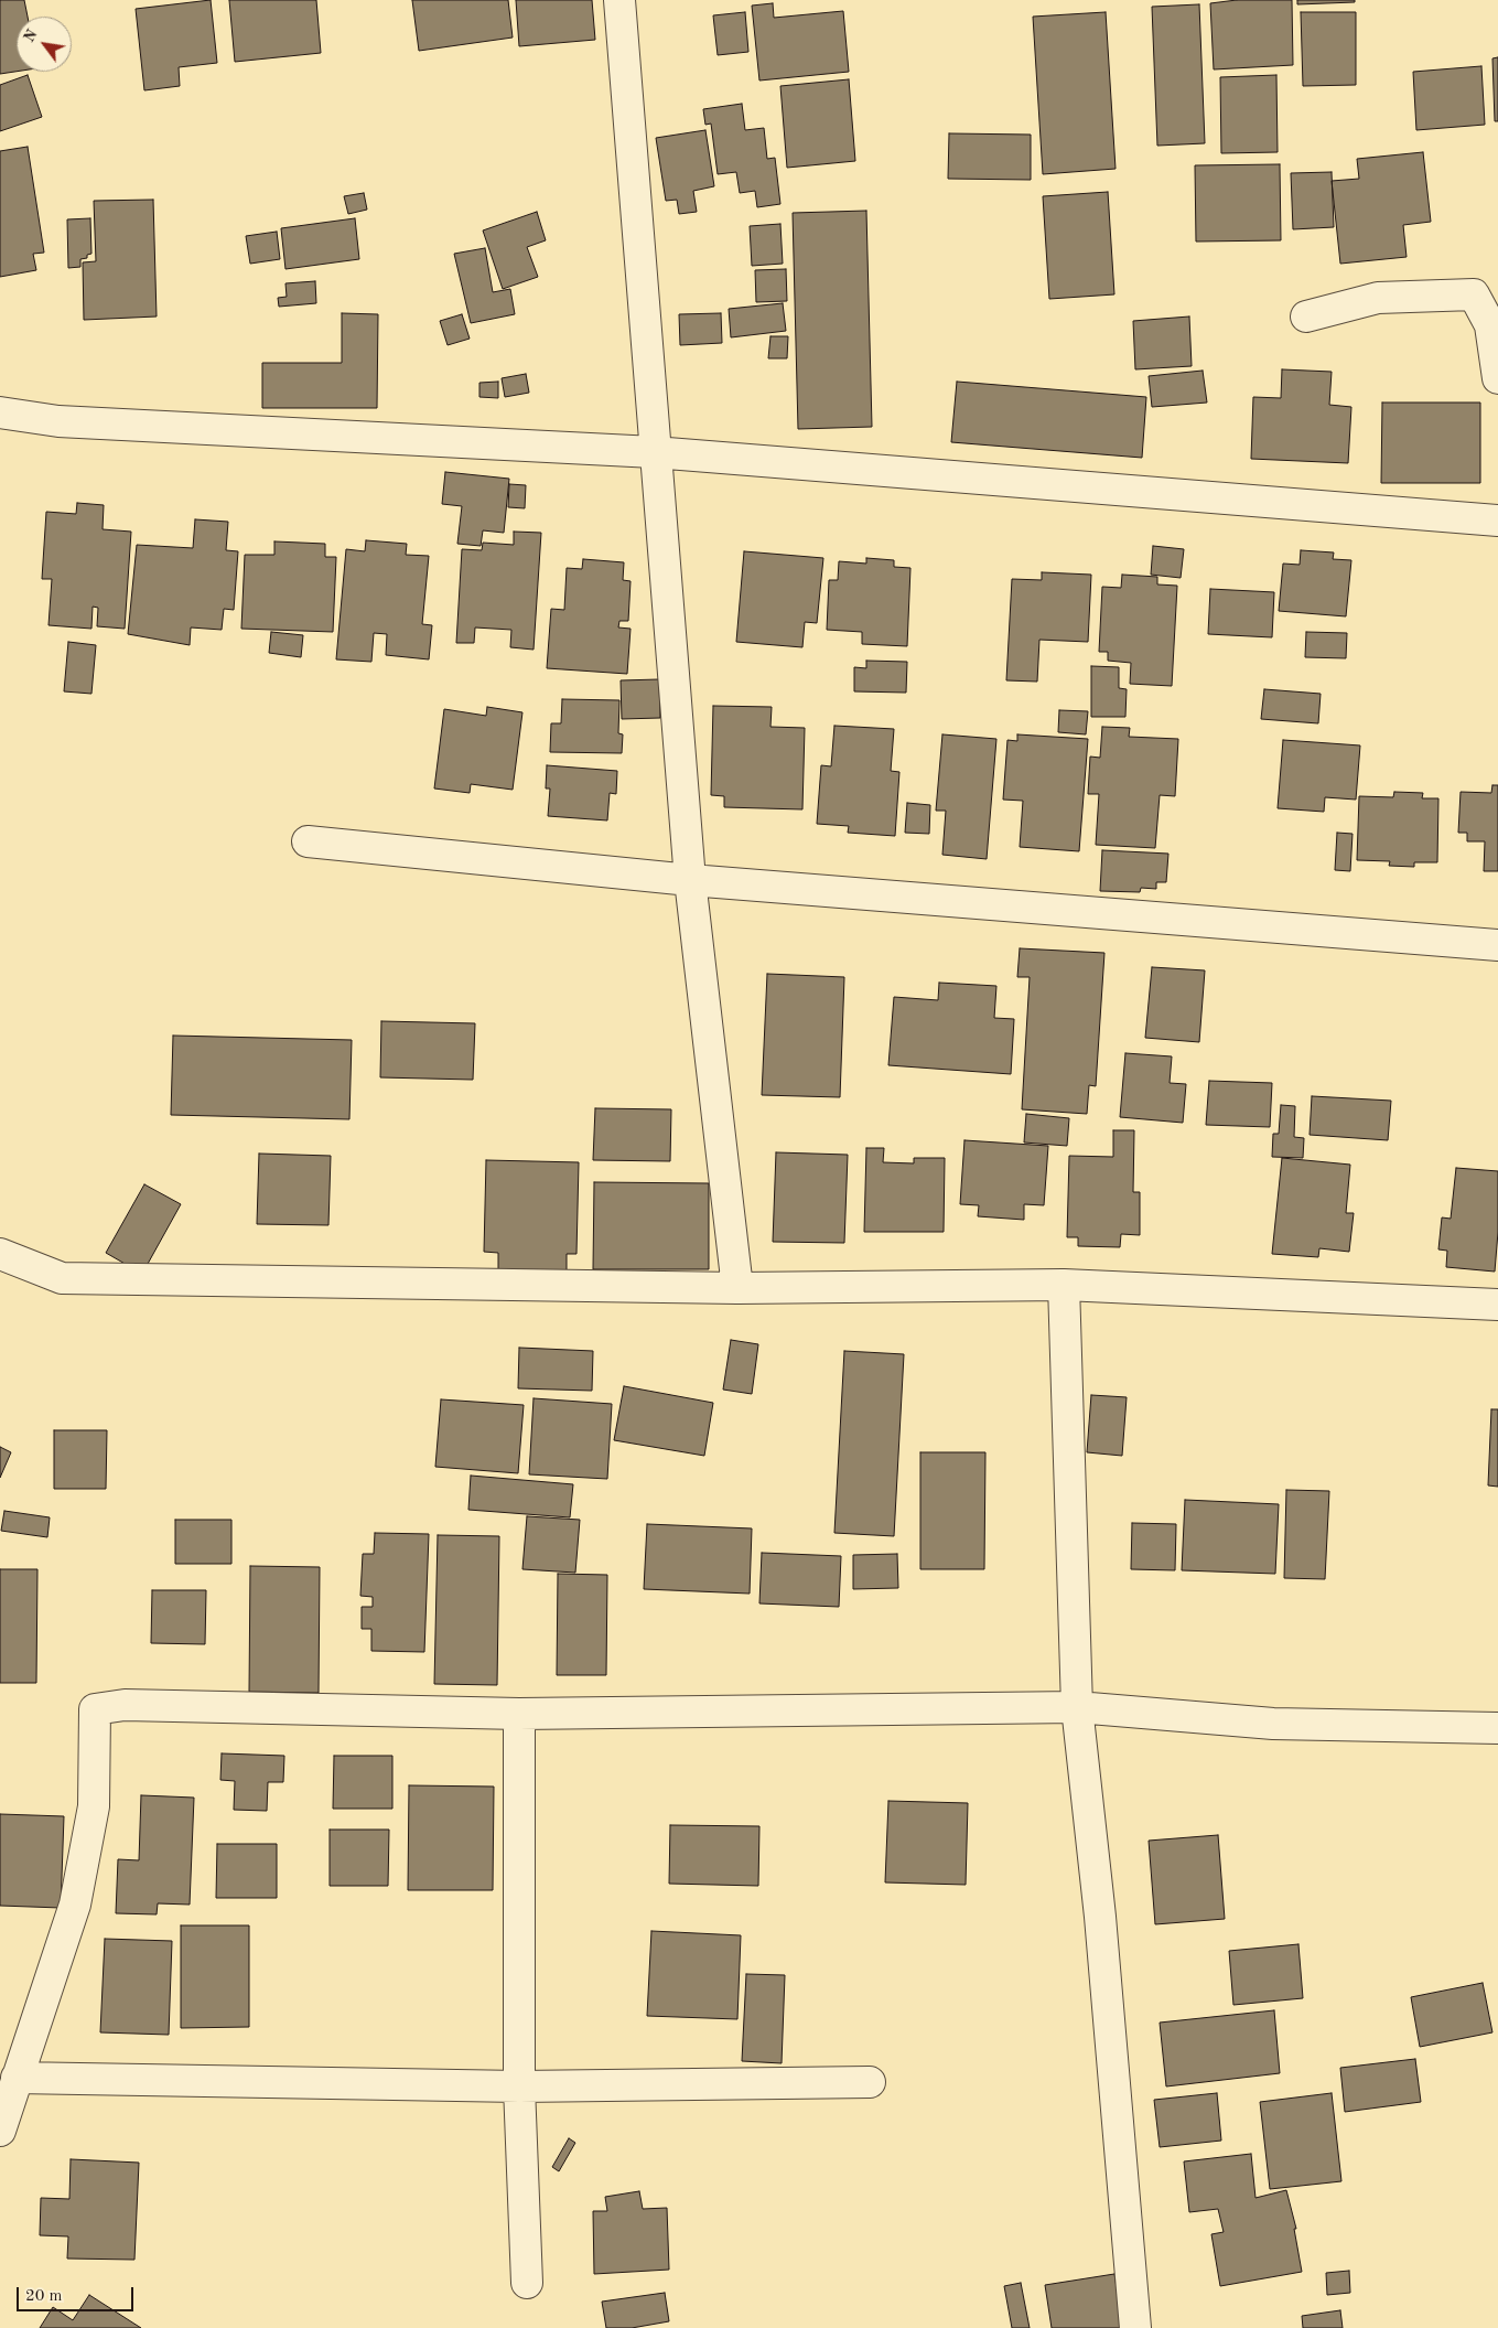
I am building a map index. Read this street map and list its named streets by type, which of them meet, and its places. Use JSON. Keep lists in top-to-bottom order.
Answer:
{
  "scale_bar": "20 m",
  "north": "top left"
}
